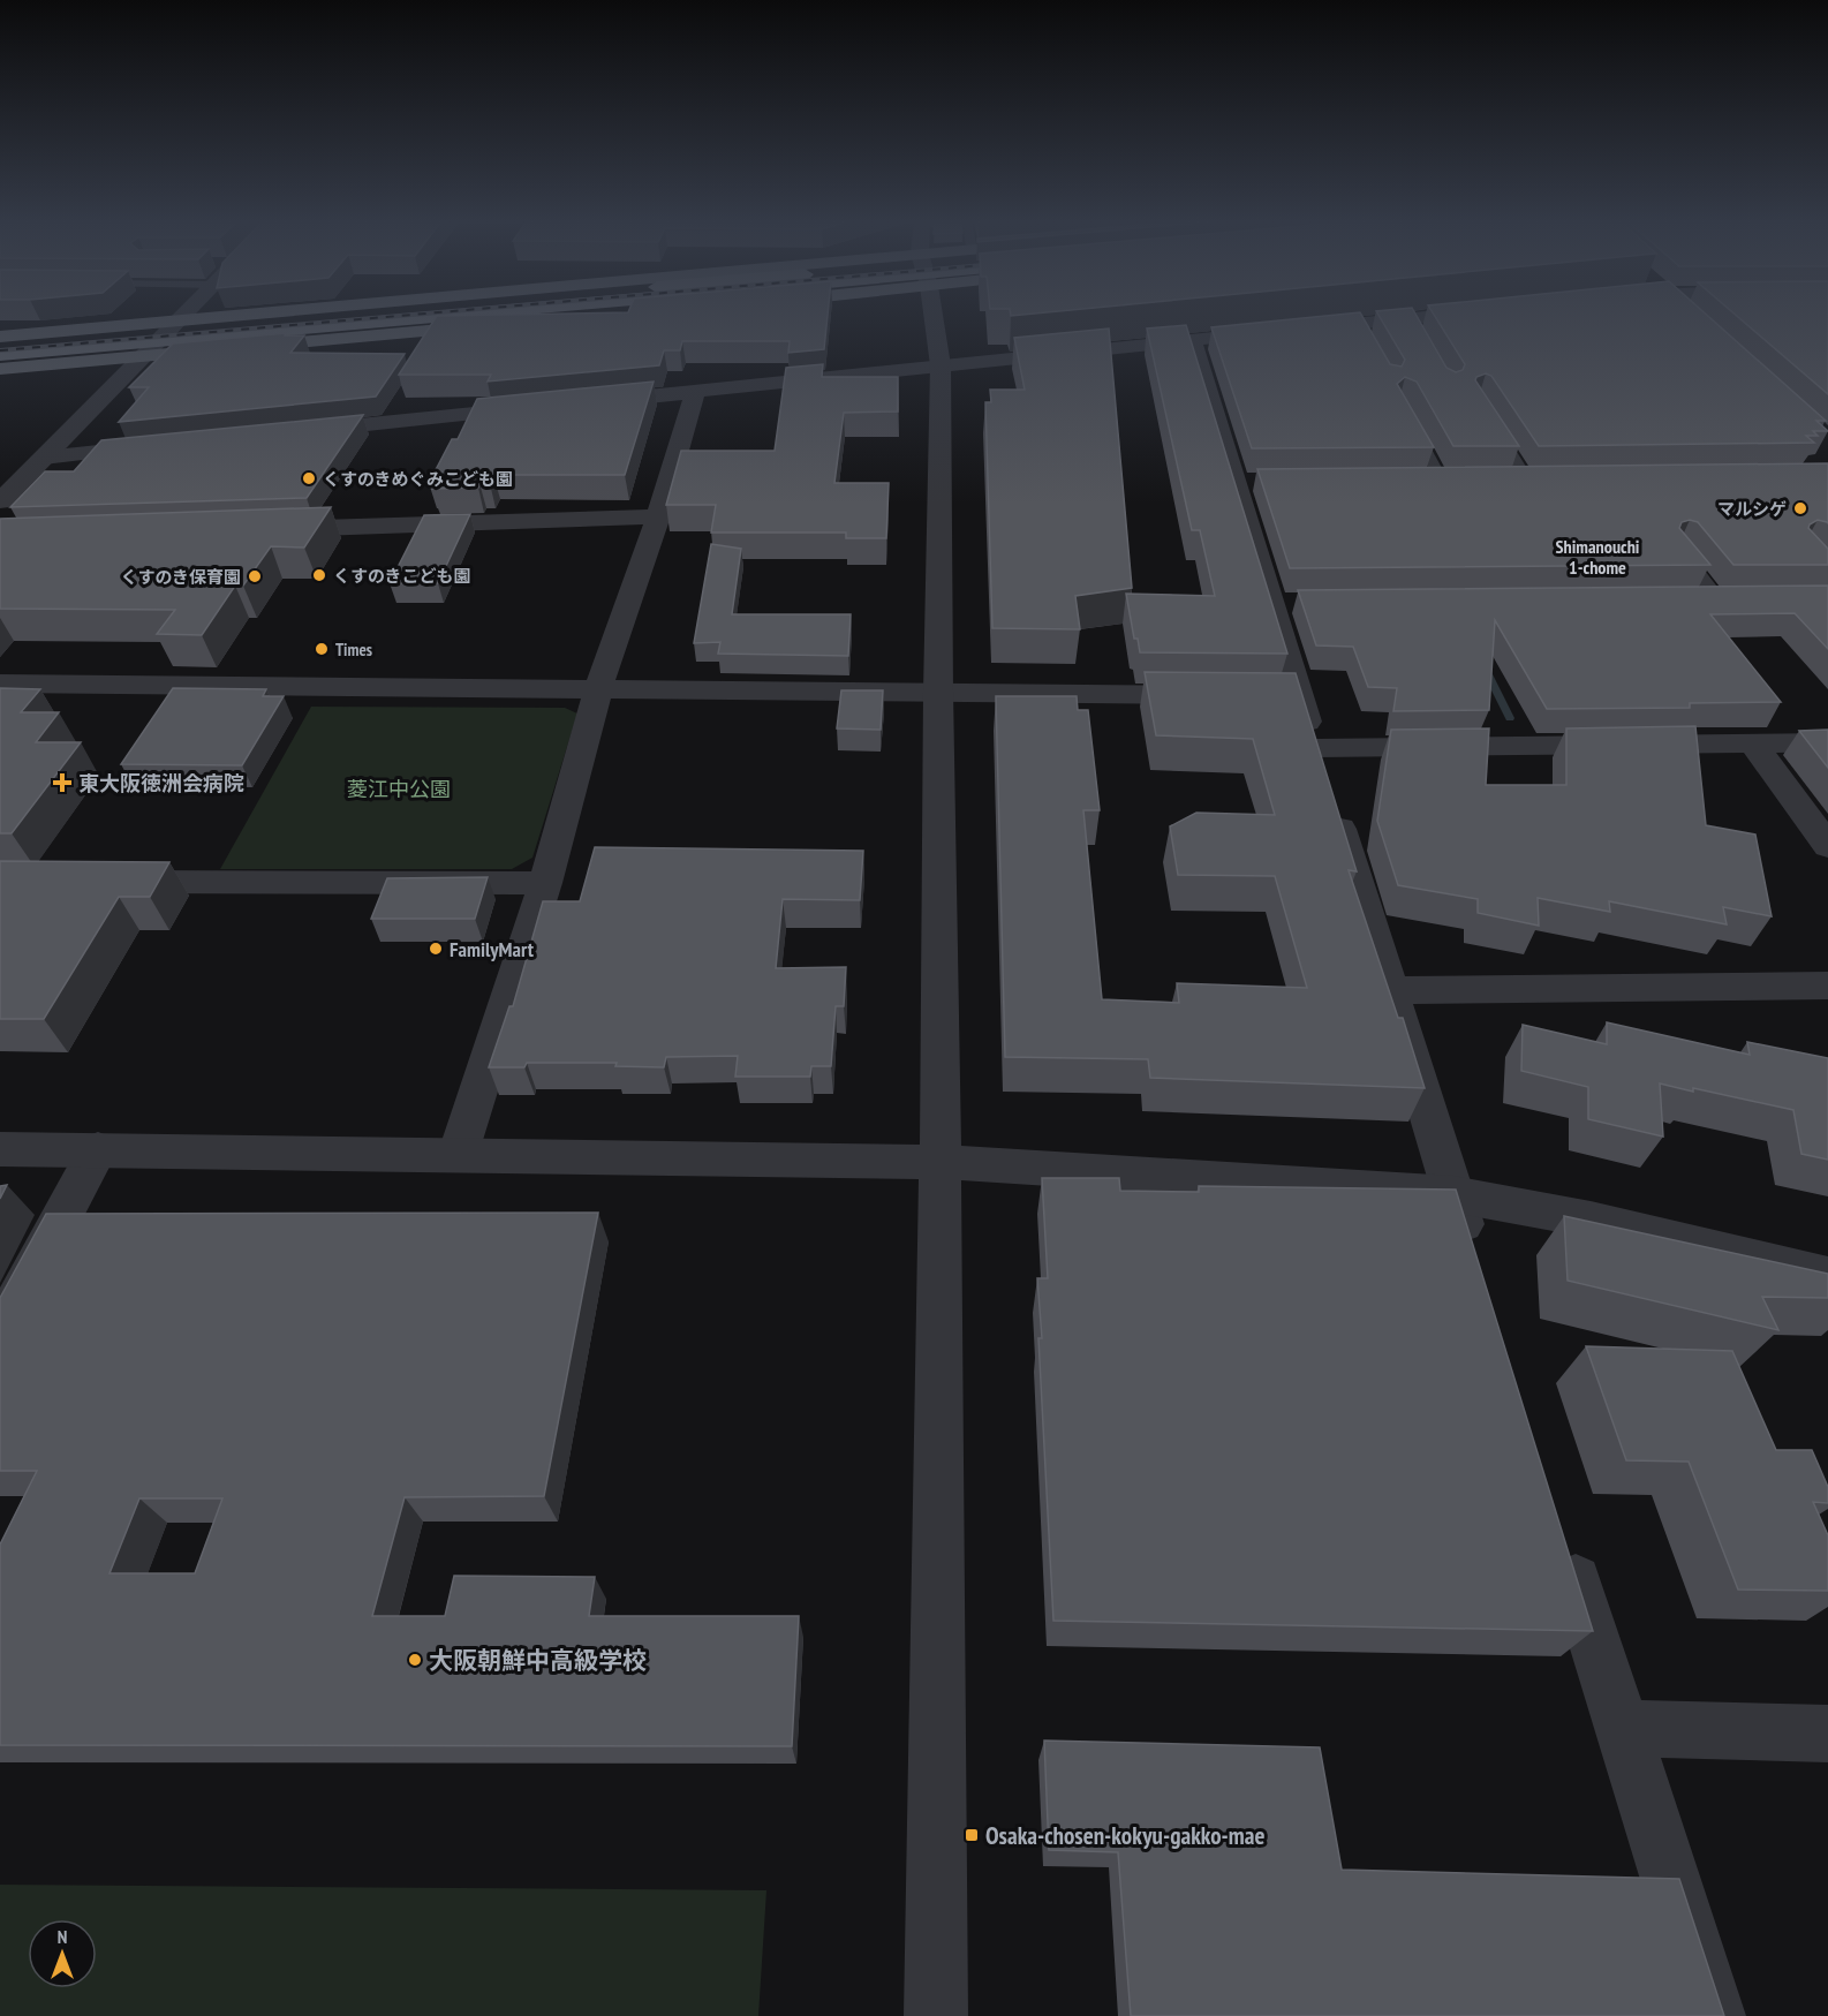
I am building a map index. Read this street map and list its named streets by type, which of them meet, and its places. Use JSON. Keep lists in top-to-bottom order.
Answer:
{
  "districts": ["Shimanouchi 1-chome"],
  "parks": ["菱江中公園"],
  "places": {
    "other": [
      "くすのきめぐみこども園",
      "マルシゲ",
      "くすのきこども園",
      "くすのき保育園",
      "Times",
      "FamilyMart",
      "大阪朝鮮中高級学校"
    ],
    "health": ["東大阪徳洲会病院"],
    "transit": ["Osaka-chosen-kokyu-gakko-mae"]
  },
  "north": "top"
}
